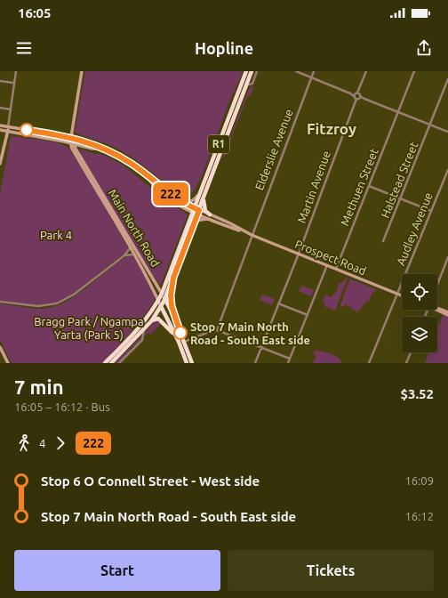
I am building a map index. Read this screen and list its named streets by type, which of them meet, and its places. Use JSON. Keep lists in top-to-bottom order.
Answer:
{
  "streets": {
    "highway": ["R1", "Main North Road"],
    "main road": ["Prospect Road"],
    "street": [
      "Elderslie Avenue",
      "Halstead Street",
      "Martin Avenue",
      "Methuen Street",
      "Audley Avenue"
    ]
  },
  "crossings": [
    ["R1", "Main North Road"],
    ["R1", "Prospect Road"],
    ["Elderslie Avenue", "Prospect Road"],
    ["Martin Avenue", "Prospect Road"],
    ["Methuen Street", "Prospect Road"],
    ["Main North Road", "Prospect Road"],
    ["Audley Avenue", "Prospect Road"]
  ],
  "districts": ["Fitzroy"],
  "parks": ["Park 4", "Bragg Park / Ngampa Yarta (Park 5)"],
  "places": ["Stop 7 Main North Road - South East side"],
  "lines": ["bus line 222"],
  "page": {
    "status": "16:05",
    "header": "Hopline",
    "on_map": "222",
    "heading": ["7 min", "16:05 – 16:12 · Bus", "$3.52"],
    "legs": ["4", "222"],
    "list": [
      {
        "name": "Stop 6 O Connell Street - West side",
        "value": "16:09"
      },
      {
        "name": "Stop 7 Main North Road - South East side",
        "value": "16:12"
      }
    ],
    "buttons": ["Start", "Tickets"]
  }
}
